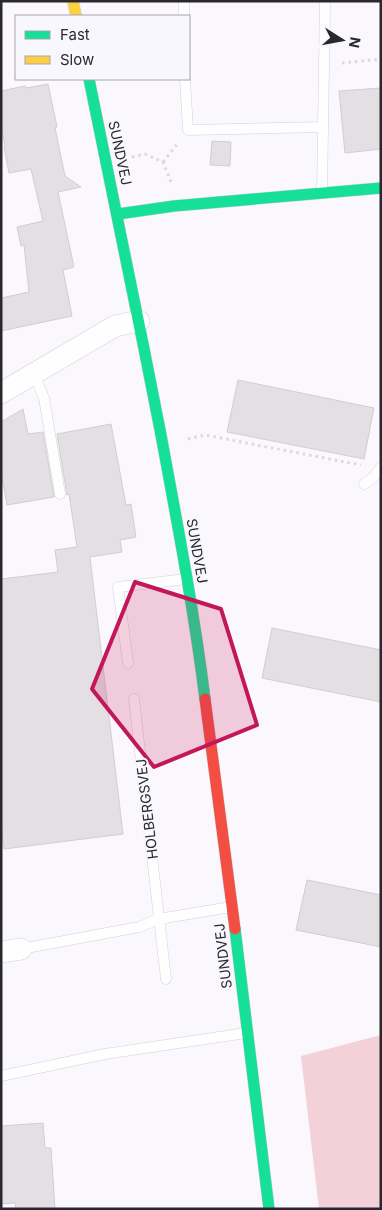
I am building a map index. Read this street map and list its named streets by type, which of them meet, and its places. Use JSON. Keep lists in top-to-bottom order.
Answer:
{
  "streets": {
    "main road": ["SUNDVEJ"],
    "lane": ["HOLBERGSVEJ"]
  },
  "legend": ["Fast", "Slow"],
  "north": "right"
}
